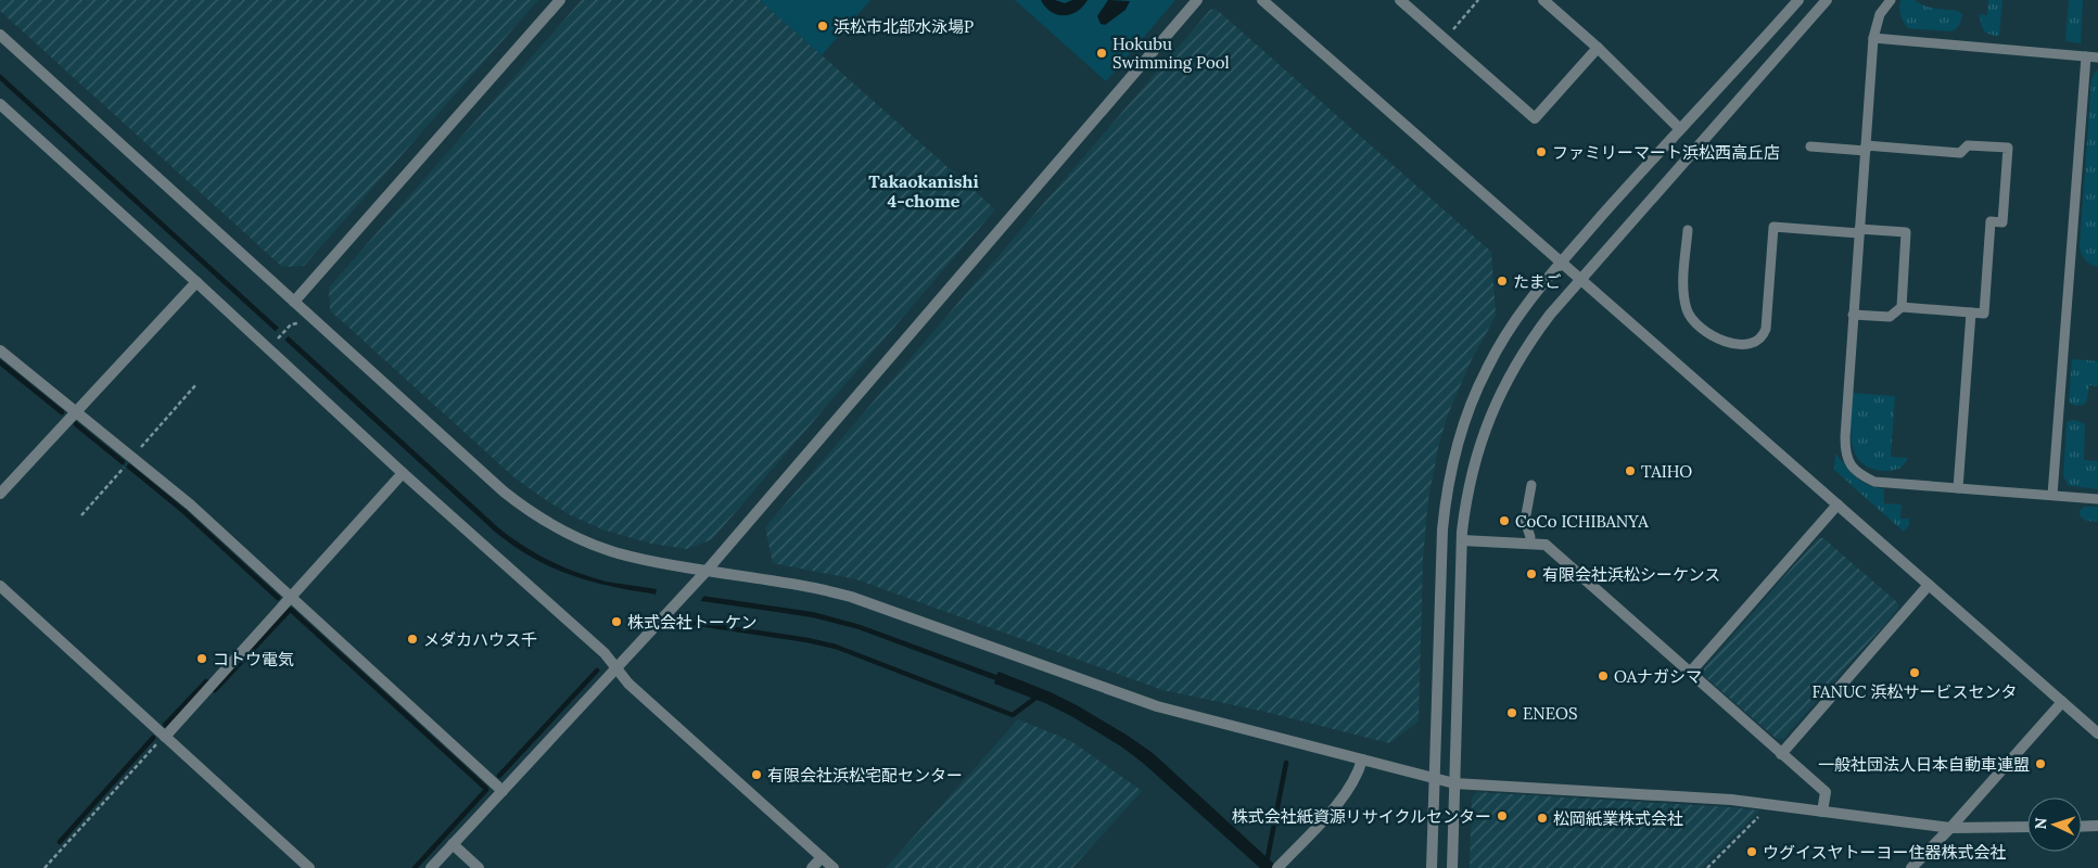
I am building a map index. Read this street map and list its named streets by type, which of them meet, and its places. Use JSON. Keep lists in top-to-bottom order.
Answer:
{
  "districts": ["Takaokanishi 4-chome"],
  "places": [
    "浜松市北部水泳場P",
    "Hokubu Swimming Pool",
    "ファミリーマート浜松西高丘店",
    "たまご",
    "TAIHO",
    "CoCo ICHIBANYA",
    "有限会社浜松シーケンス",
    "株式会社トーケン",
    "メダカハウス千",
    "コトウ電気",
    "FANUC 浜松サービスセンタ",
    "OAナガシマ",
    "ENEOS",
    "一般社団法人日本自動車連盟",
    "有限会社浜松宅配センター",
    "株式会社紙資源リサイクルセンター",
    "松岡紙業株式会社",
    "ウグイスヤトーヨー住器株式会社"
  ],
  "north": "left"
}
